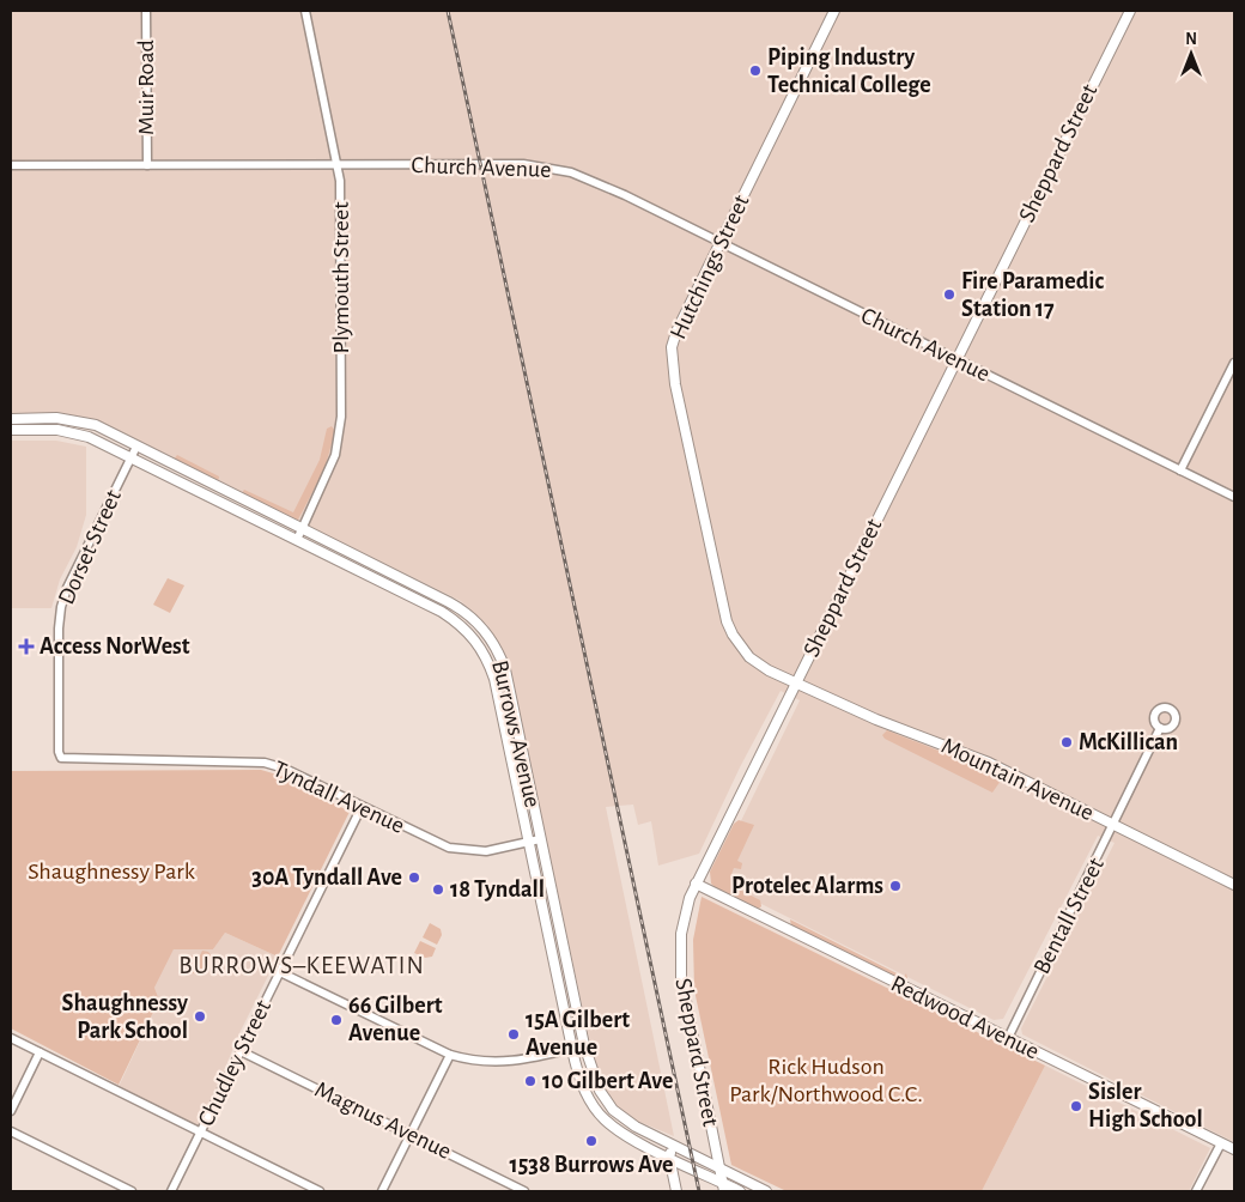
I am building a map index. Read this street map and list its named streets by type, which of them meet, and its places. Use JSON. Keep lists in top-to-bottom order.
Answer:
{
  "streets": {
    "street": [
      "Muir Road",
      "Sheppard Street",
      "Church Avenue",
      "Hutchings Street",
      "Plymouth Street",
      "Dorset Street",
      "Burrows Avenue",
      "Mountain Avenue",
      "Tyndall Avenue",
      "Bentall Street",
      "Redwood Avenue",
      "Chudley Street",
      "Magnus Avenue"
    ]
  },
  "crossings": [
    ["Muir Road", "Church Avenue"],
    ["Sheppard Street", "Church Avenue"],
    ["Sheppard Street", "Hutchings Street"],
    ["Sheppard Street", "Burrows Avenue"],
    ["Sheppard Street", "Mountain Avenue"],
    ["Sheppard Street", "Redwood Avenue"],
    ["Church Avenue", "Hutchings Street"],
    ["Church Avenue", "Plymouth Street"],
    ["Hutchings Street", "Mountain Avenue"],
    ["Plymouth Street", "Burrows Avenue"],
    ["Dorset Street", "Burrows Avenue"],
    ["Dorset Street", "Tyndall Avenue"],
    ["Burrows Avenue", "Tyndall Avenue"],
    ["Mountain Avenue", "Bentall Street"],
    ["Tyndall Avenue", "Chudley Street"],
    ["Bentall Street", "Redwood Avenue"],
    ["Chudley Street", "Magnus Avenue"]
  ],
  "districts": ["BURROWS–KEEWATIN"],
  "parks": ["Shaughnessy Park", "Rick Hudson Park/Northwood C.C."],
  "places": {
    "other": [
      "Piping Industry Technical College",
      "Fire Paramedic Station 17",
      "McKillican",
      "30A Tyndall Ave",
      "Protelec Alarms",
      "18 Tyndall",
      "Shaughnessy Park School",
      "66 Gilbert Avenue",
      "15A Gilbert Avenue",
      "10 Gilbert Ave",
      "Sisler High School",
      "1538 Burrows Ave"
    ],
    "health": ["Access NorWest"]
  },
  "north": "top"
}
